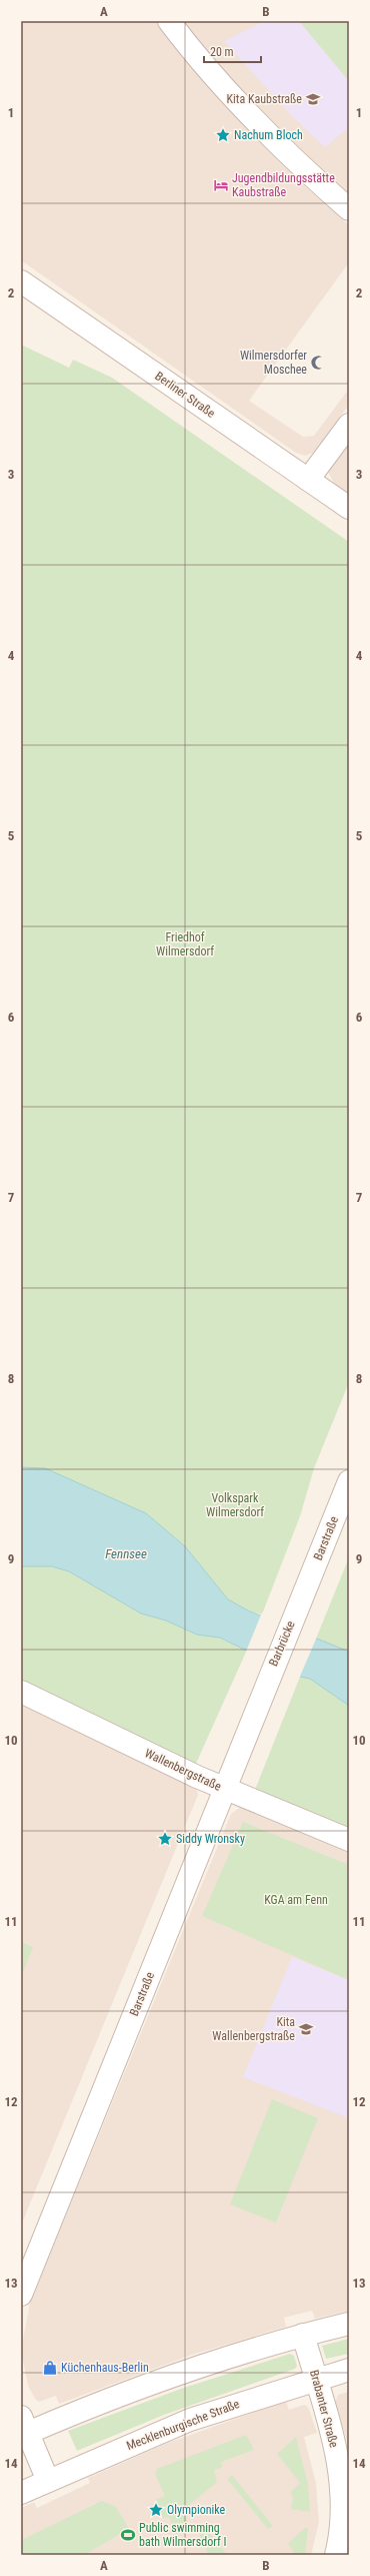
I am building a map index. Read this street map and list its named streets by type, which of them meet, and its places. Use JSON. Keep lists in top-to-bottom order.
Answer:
{
  "streets": {
    "street": [
      "Berliner Straße",
      "Barstraße",
      "Barbrücke",
      "Wallenbergstraße",
      "Brabanter Straße",
      "Mecklenburgische Straße"
    ]
  },
  "crossings": [
    ["Barstraße", "Barbrücke"],
    ["Barstraße", "Wallenbergstraße"],
    ["Brabanter Straße", "Mecklenburgische Straße"]
  ],
  "water": ["Fennsee"],
  "parks": ["Friedhof Wilmersdorf", "Volkspark Wilmersdorf", "KGA am Fenn"],
  "places": {
    "school or university": ["Kita Kaubstraße", "Kita Wallenbergstraße"],
    "place": ["Nachum Bloch", "Siddy Wronsky", "Olympionike"],
    "hotel": ["Jugendbildungsstätte Kaubstraße"],
    "mosque": ["Wilmersdorfer Moschee"],
    "shop": ["Küchenhaus-Berlin"],
    "sports": ["Public swimming bath Wilmersdorf I"]
  },
  "scale_bar": "20 m",
  "grid": {
    "columns": ["A", "B"],
    "rows": [
      "1",
      "2",
      "3",
      "4",
      "5",
      "6",
      "7",
      "8",
      "9",
      "10",
      "11",
      "12",
      "13",
      "14"
    ]
  }
}
